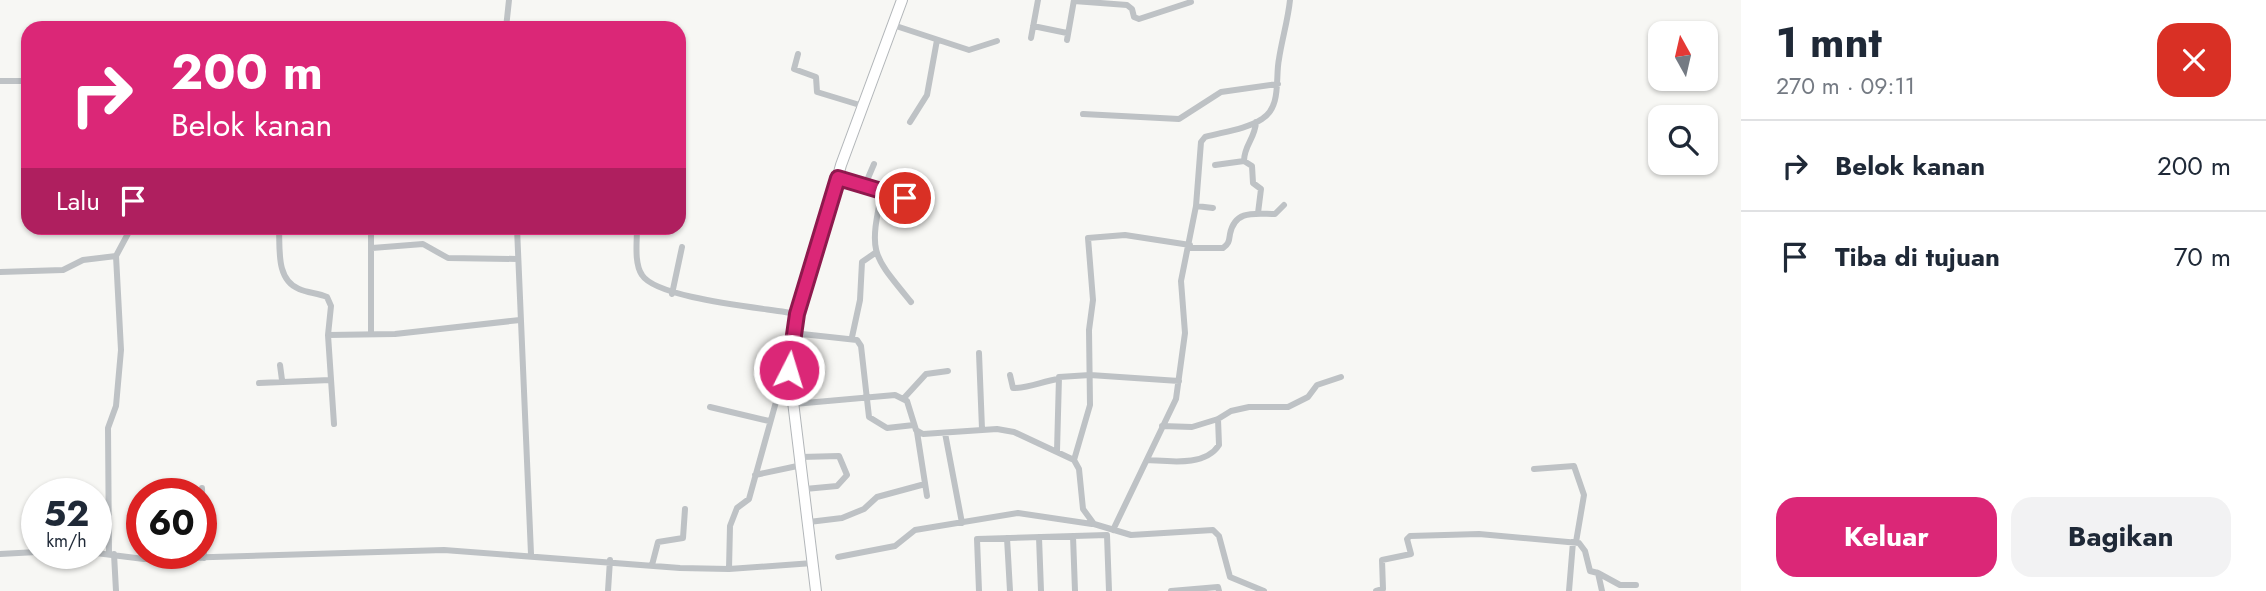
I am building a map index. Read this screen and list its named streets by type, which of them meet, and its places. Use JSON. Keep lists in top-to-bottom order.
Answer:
{
  "north": "top",
  "page": {
    "heading": ["1 mnt", "270 m · 09:11"],
    "turn": ["200 m", "Belok kanan"],
    "list": [
      {
        "name": "Belok kanan",
        "value": "200 m"
      },
      {
        "name": "Tiba di tujuan",
        "value": "70 m"
      }
    ],
    "then": "Lalu",
    "speed": "52 km/h",
    "limit": "60",
    "buttons": ["Keluar", "Bagikan"]
  }
}
